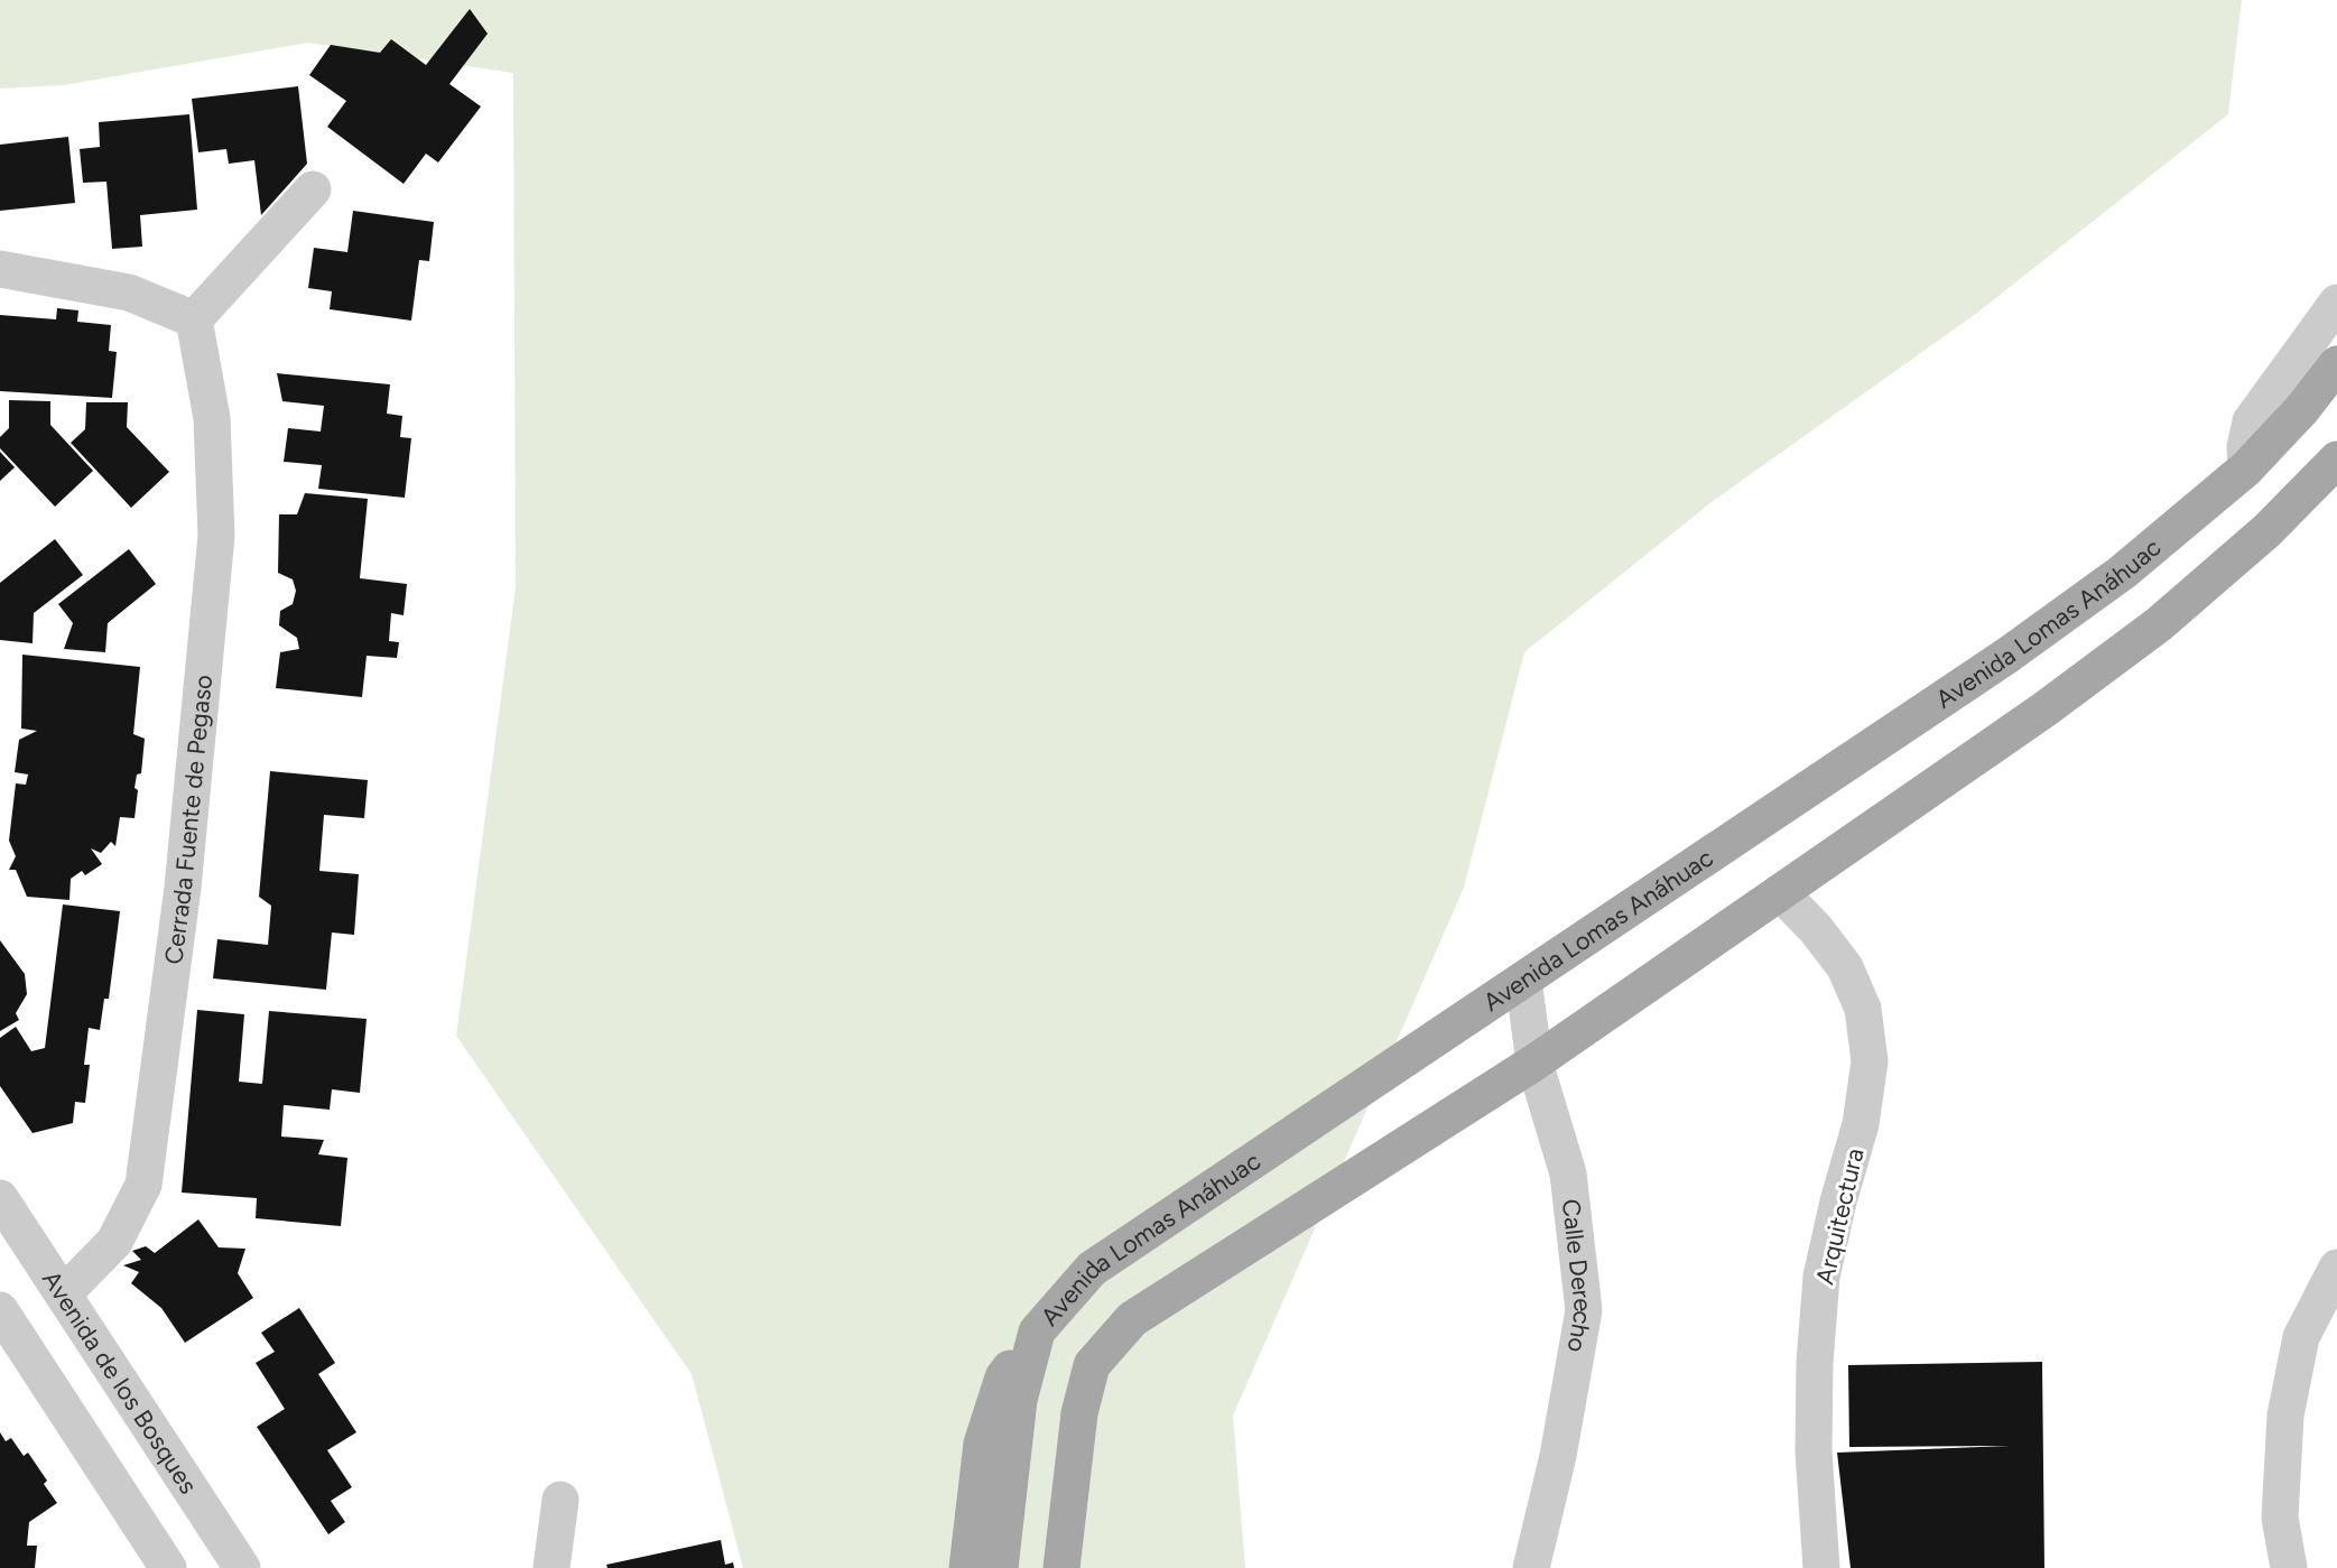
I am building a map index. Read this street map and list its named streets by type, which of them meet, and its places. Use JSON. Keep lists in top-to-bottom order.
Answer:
{
  "streets": {
    "main road": ["Avenida Lomas Anáhuac"],
    "street": [
      "Cerrada Fuente de Pegaso",
      "Arquitectura",
      "Calle Derecho",
      "Avenida de los Bosques"
    ]
  },
  "crossings": [
    ["Avenida Lomas Anáhuac", "Arquitectura"],
    ["Avenida Lomas Anáhuac", "Calle Derecho"],
    ["Cerrada Fuente de Pegaso", "Avenida de los Bosques"]
  ]
}
